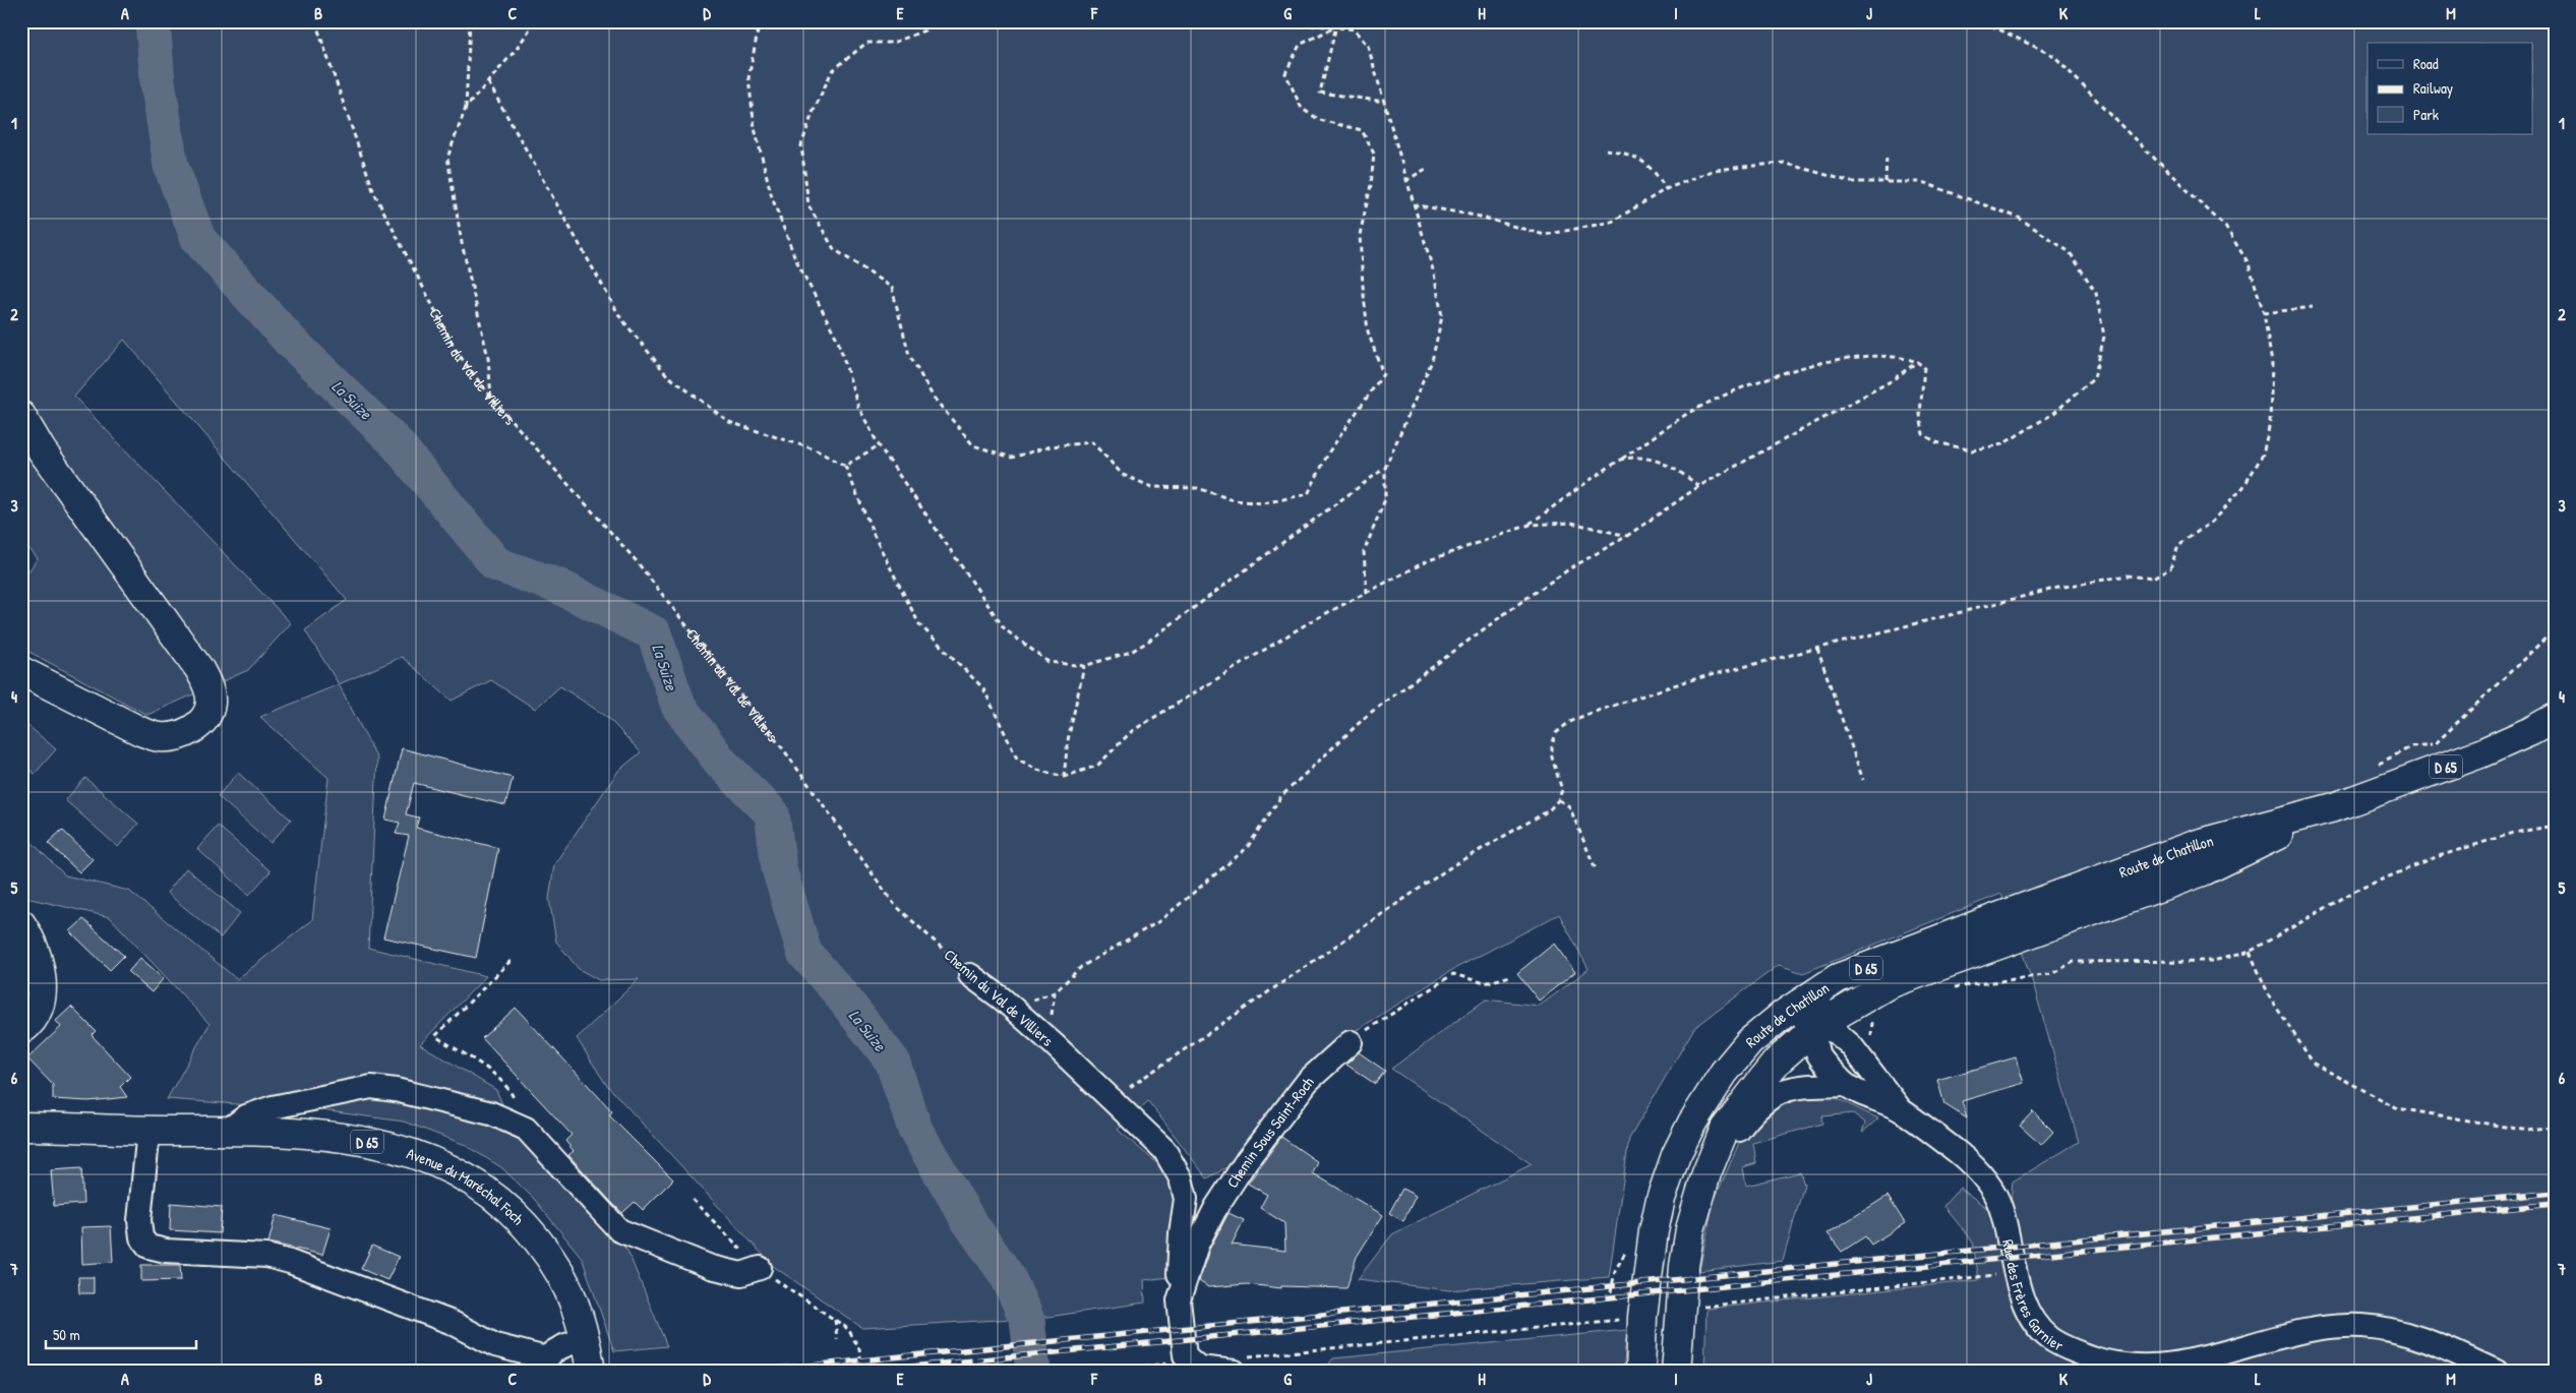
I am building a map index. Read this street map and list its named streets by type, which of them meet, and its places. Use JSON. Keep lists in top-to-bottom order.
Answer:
{
  "streets": {
    "main road": ["D 65", "Route de Chatillon", "Avenue du Maréchal Foch"],
    "street": ["Chemin du Val de Villiers", "Chemin Sous Saint-Roch", "Rue des Frères Garnier"]
  },
  "crossings": [
    ["Chemin du Val de Villiers", "Chemin Sous Saint-Roch"],
    ["Route de Chatillon", "Rue des Frères Garnier"]
  ],
  "water": ["La Suize"],
  "legend": ["Road", "Railway", "Park"],
  "scale_bar": "50 m",
  "grid": {
    "columns": [
      "A",
      "B",
      "C",
      "D",
      "E",
      "F",
      "G",
      "H",
      "I",
      "J",
      "K",
      "L",
      "M"
    ],
    "rows": [
      "1",
      "2",
      "3",
      "4",
      "5",
      "6",
      "7"
    ]
  }
}
